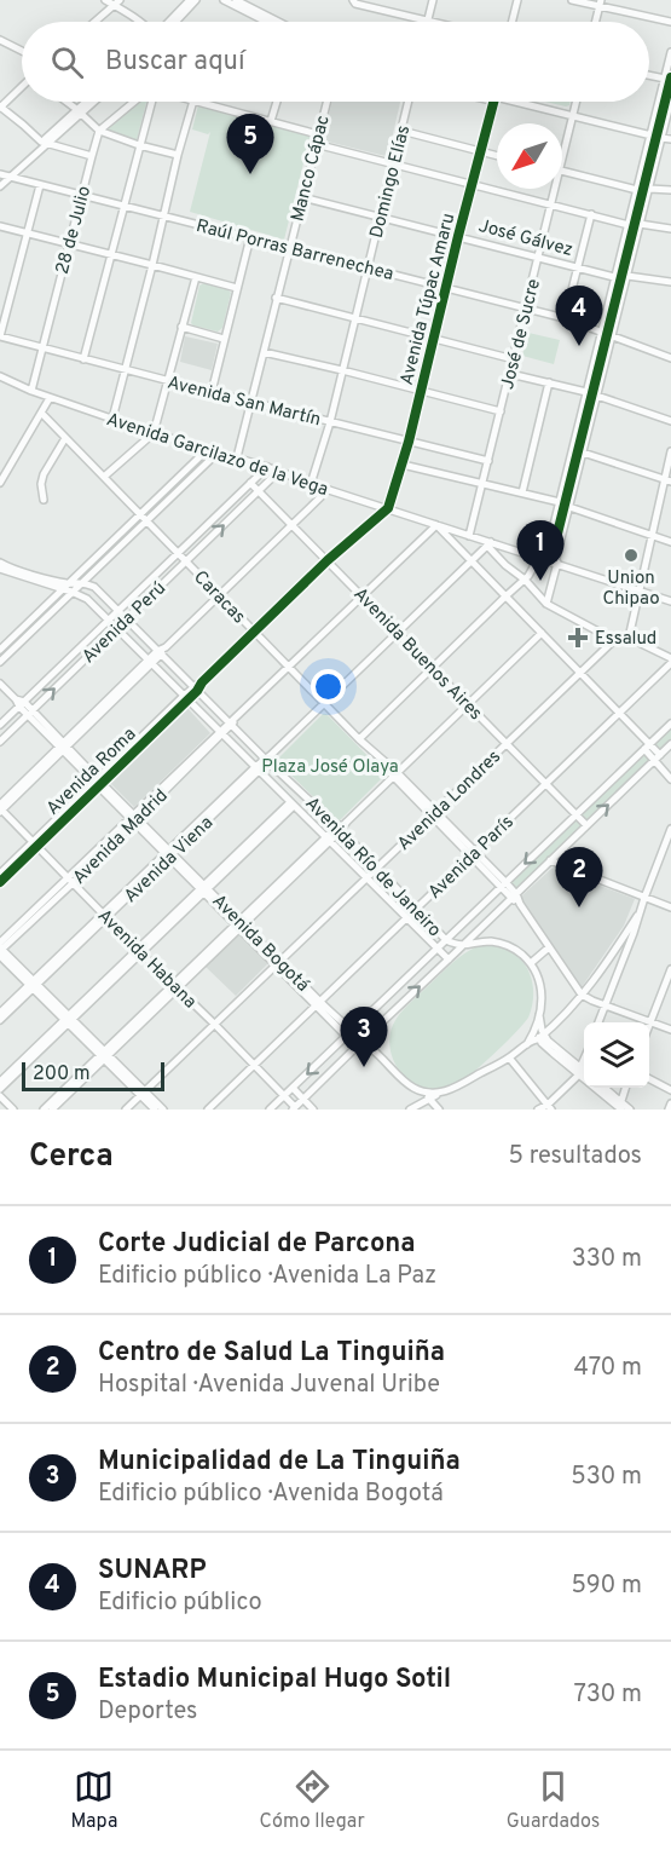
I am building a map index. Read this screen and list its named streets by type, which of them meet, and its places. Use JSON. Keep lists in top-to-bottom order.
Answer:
{
  "streets": {
    "street": [
      "Manco Cápac",
      "Domingo Elías",
      "28 de Julio",
      "José Gálvez",
      "Raúl Porras Barrenechea",
      "Avenida Túpac Amaru",
      "José de Sucre",
      "Avenida San Martín",
      "Avenida Garcilazo de la Vega",
      "Caracas",
      "Avenida Perú",
      "Avenida Buenos Aires",
      "Avenida Roma",
      "Avenida Londres",
      "Avenida Madrid",
      "Avenida París",
      "Avenida Viena",
      "Avenida Río de Janeiro",
      "Avenida Bogotá",
      "Avenida Habana"
    ]
  },
  "crossings": [
    ["Manco Cápac", "José Gálvez"],
    ["Manco Cápac", "Raúl Porras Barrenechea"],
    ["Manco Cápac", "Avenida San Martín"],
    ["Manco Cápac", "Avenida Garcilazo de la Vega"],
    ["Domingo Elías", "José Gálvez"],
    ["Domingo Elías", "Raúl Porras Barrenechea"],
    ["Domingo Elías", "Avenida San Martín"],
    ["Domingo Elías", "Avenida Garcilazo de la Vega"],
    ["28 de Julio", "Raúl Porras Barrenechea"],
    ["28 de Julio", "Avenida San Martín"],
    ["28 de Julio", "Avenida Garcilazo de la Vega"],
    ["José Gálvez", "Avenida Túpac Amaru"],
    ["José Gálvez", "José de Sucre"],
    ["Raúl Porras Barrenechea", "Avenida Túpac Amaru"],
    ["Raúl Porras Barrenechea", "José de Sucre"],
    ["Avenida Túpac Amaru", "Avenida San Martín"],
    ["Avenida Túpac Amaru", "Avenida Garcilazo de la Vega"],
    ["Avenida Túpac Amaru", "Avenida Roma"],
    ["José de Sucre", "Avenida San Martín"],
    ["José de Sucre", "Avenida Garcilazo de la Vega"],
    ["Avenida Garcilazo de la Vega", "Avenida Perú"],
    ["Avenida Garcilazo de la Vega", "Avenida Roma"],
    ["Avenida Garcilazo de la Vega", "Avenida Madrid"],
    ["Avenida Garcilazo de la Vega", "Avenida Viena"],
    ["Caracas", "Avenida Perú"],
    ["Caracas", "Avenida Roma"],
    ["Caracas", "Avenida Londres"],
    ["Caracas", "Avenida Madrid"],
    ["Caracas", "Avenida París"],
    ["Caracas", "Avenida Viena"],
    ["Avenida Perú", "Avenida Buenos Aires"],
    ["Avenida Perú", "Avenida Río de Janeiro"],
    ["Avenida Perú", "Avenida Bogotá"],
    ["Avenida Buenos Aires", "Avenida Roma"],
    ["Avenida Buenos Aires", "Avenida Londres"],
    ["Avenida Buenos Aires", "Avenida Madrid"],
    ["Avenida Buenos Aires", "Avenida París"],
    ["Avenida Buenos Aires", "Avenida Viena"],
    ["Avenida Roma", "Avenida Río de Janeiro"],
    ["Avenida Roma", "Avenida Bogotá"],
    ["Avenida Roma", "Avenida Habana"],
    ["Avenida Londres", "Avenida Río de Janeiro"],
    ["Avenida Londres", "Avenida Bogotá"],
    ["Avenida Londres", "Avenida Habana"],
    ["Avenida Madrid", "Avenida Río de Janeiro"],
    ["Avenida Madrid", "Avenida Bogotá"],
    ["Avenida Madrid", "Avenida Habana"],
    ["Avenida París", "Avenida Río de Janeiro"],
    ["Avenida París", "Avenida Bogotá"],
    ["Avenida París", "Avenida Habana"],
    ["Avenida Viena", "Avenida Río de Janeiro"],
    ["Avenida Viena", "Avenida Bogotá"],
    ["Avenida Viena", "Avenida Habana"]
  ],
  "parks": ["Plaza José Olaya"],
  "places": {
    "other": ["Union Chipao"],
    "health": ["Essalud"]
  },
  "scale_bar": "200 m",
  "north": "bottom left",
  "page": {
    "search": "Buscar aquí",
    "pins": [
      "5",
      "4",
      "1",
      "2",
      "3"
    ],
    "scale": "200 m",
    "heading": ["Cerca", "5 resultados"],
    "list": [
      {
        "mark": "1",
        "name": "Corte Judicial de Parcona",
        "note": "Edificio público · Avenida La Paz",
        "value": "330 m"
      },
      {
        "mark": "2",
        "name": "Centro de Salud La Tinguiña",
        "note": "Hospital · Avenida Juvenal Uribe",
        "value": "470 m"
      },
      {
        "mark": "3",
        "name": "Municipalidad de La Tinguiña",
        "note": "Edificio público · Avenida Bogotá",
        "value": "530 m"
      },
      {
        "mark": "4",
        "name": "SUNARP",
        "note": "Edificio público",
        "value": "590 m"
      },
      {
        "mark": "5",
        "name": "Estadio Municipal Hugo Sotil",
        "note": "Deportes",
        "value": "730 m"
      }
    ],
    "nav": ["Mapa", "Cómo llegar", "Guardados"]
  }
}
